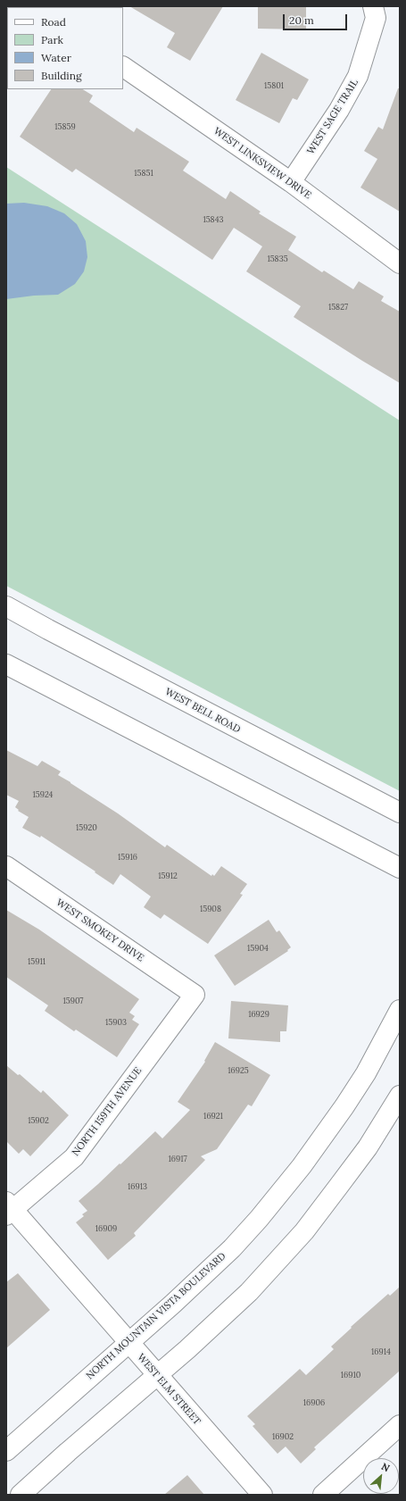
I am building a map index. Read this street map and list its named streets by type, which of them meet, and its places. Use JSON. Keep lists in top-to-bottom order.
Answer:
{
  "streets": {
    "street": [
      "WEST SAGE TRAIL",
      "WEST LINKSVIEW DRIVE",
      "WEST BELL ROAD",
      "WEST SMOKEY DRIVE",
      "NORTH 159TH AVENUE",
      "NORTH MOUNTAIN VISTA BOULEVARD",
      "WEST ELM STREET"
    ]
  },
  "crossings": [
    ["WEST SAGE TRAIL", "WEST LINKSVIEW DRIVE"],
    ["WEST SMOKEY DRIVE", "NORTH 159TH AVENUE"],
    ["NORTH 159TH AVENUE", "WEST ELM STREET"],
    ["NORTH MOUNTAIN VISTA BOULEVARD", "WEST ELM STREET"]
  ],
  "house_numbers": [
    "15801",
    "15859",
    "15851",
    "15843",
    "15835",
    "15827",
    "15924",
    "15920",
    "15916",
    "15912",
    "15908",
    "15904",
    "15911",
    "15907",
    "16929",
    "15903",
    "16925",
    "16921",
    "15902",
    "16917",
    "16913",
    "16909",
    "16914",
    "16910",
    "16906",
    "16902"
  ],
  "legend": [
    "Road",
    "Park",
    "Water",
    "Building"
  ],
  "scale_bar": "20 m",
  "north": "top right"
}
